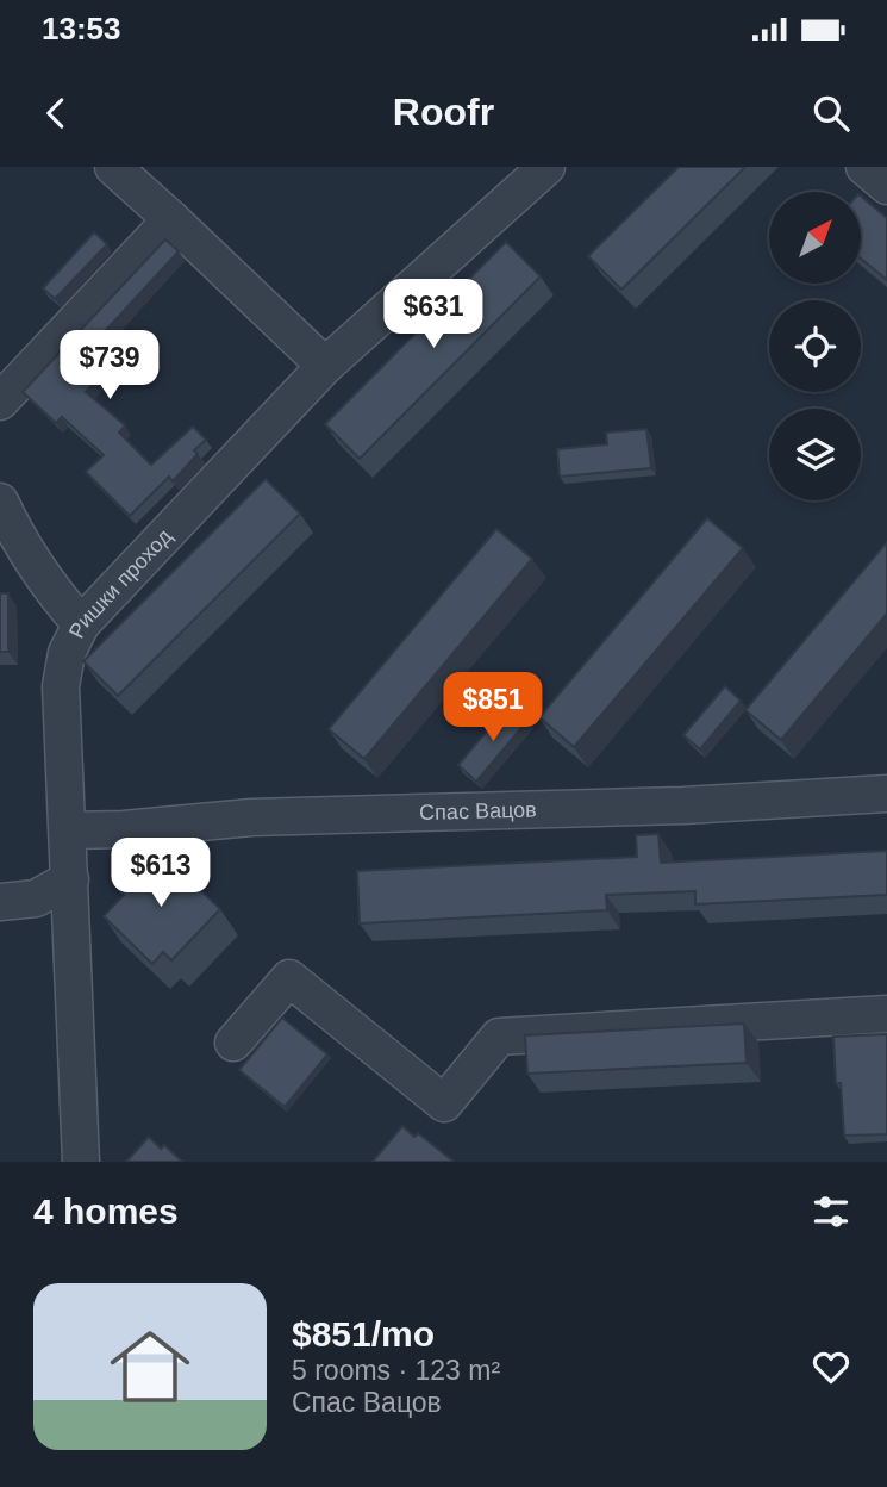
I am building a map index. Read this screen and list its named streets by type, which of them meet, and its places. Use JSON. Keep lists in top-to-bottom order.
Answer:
{
  "streets": {
    "street": ["Ришки проход", "Спас Вацов"]
  },
  "crossings": [
    ["Ришки проход", "Спас Вацов"]
  ],
  "north": "top right",
  "page": {
    "status": "13:53",
    "header": "Roofr",
    "price": [
      "$631",
      "$739",
      "$851",
      "$613"
    ],
    "heading": "4 homes",
    "list": [
      {
        "name": "$851/mo",
        "note": "5 rooms · 123 m² · Спас Вацов"
      }
    ]
  }
}
